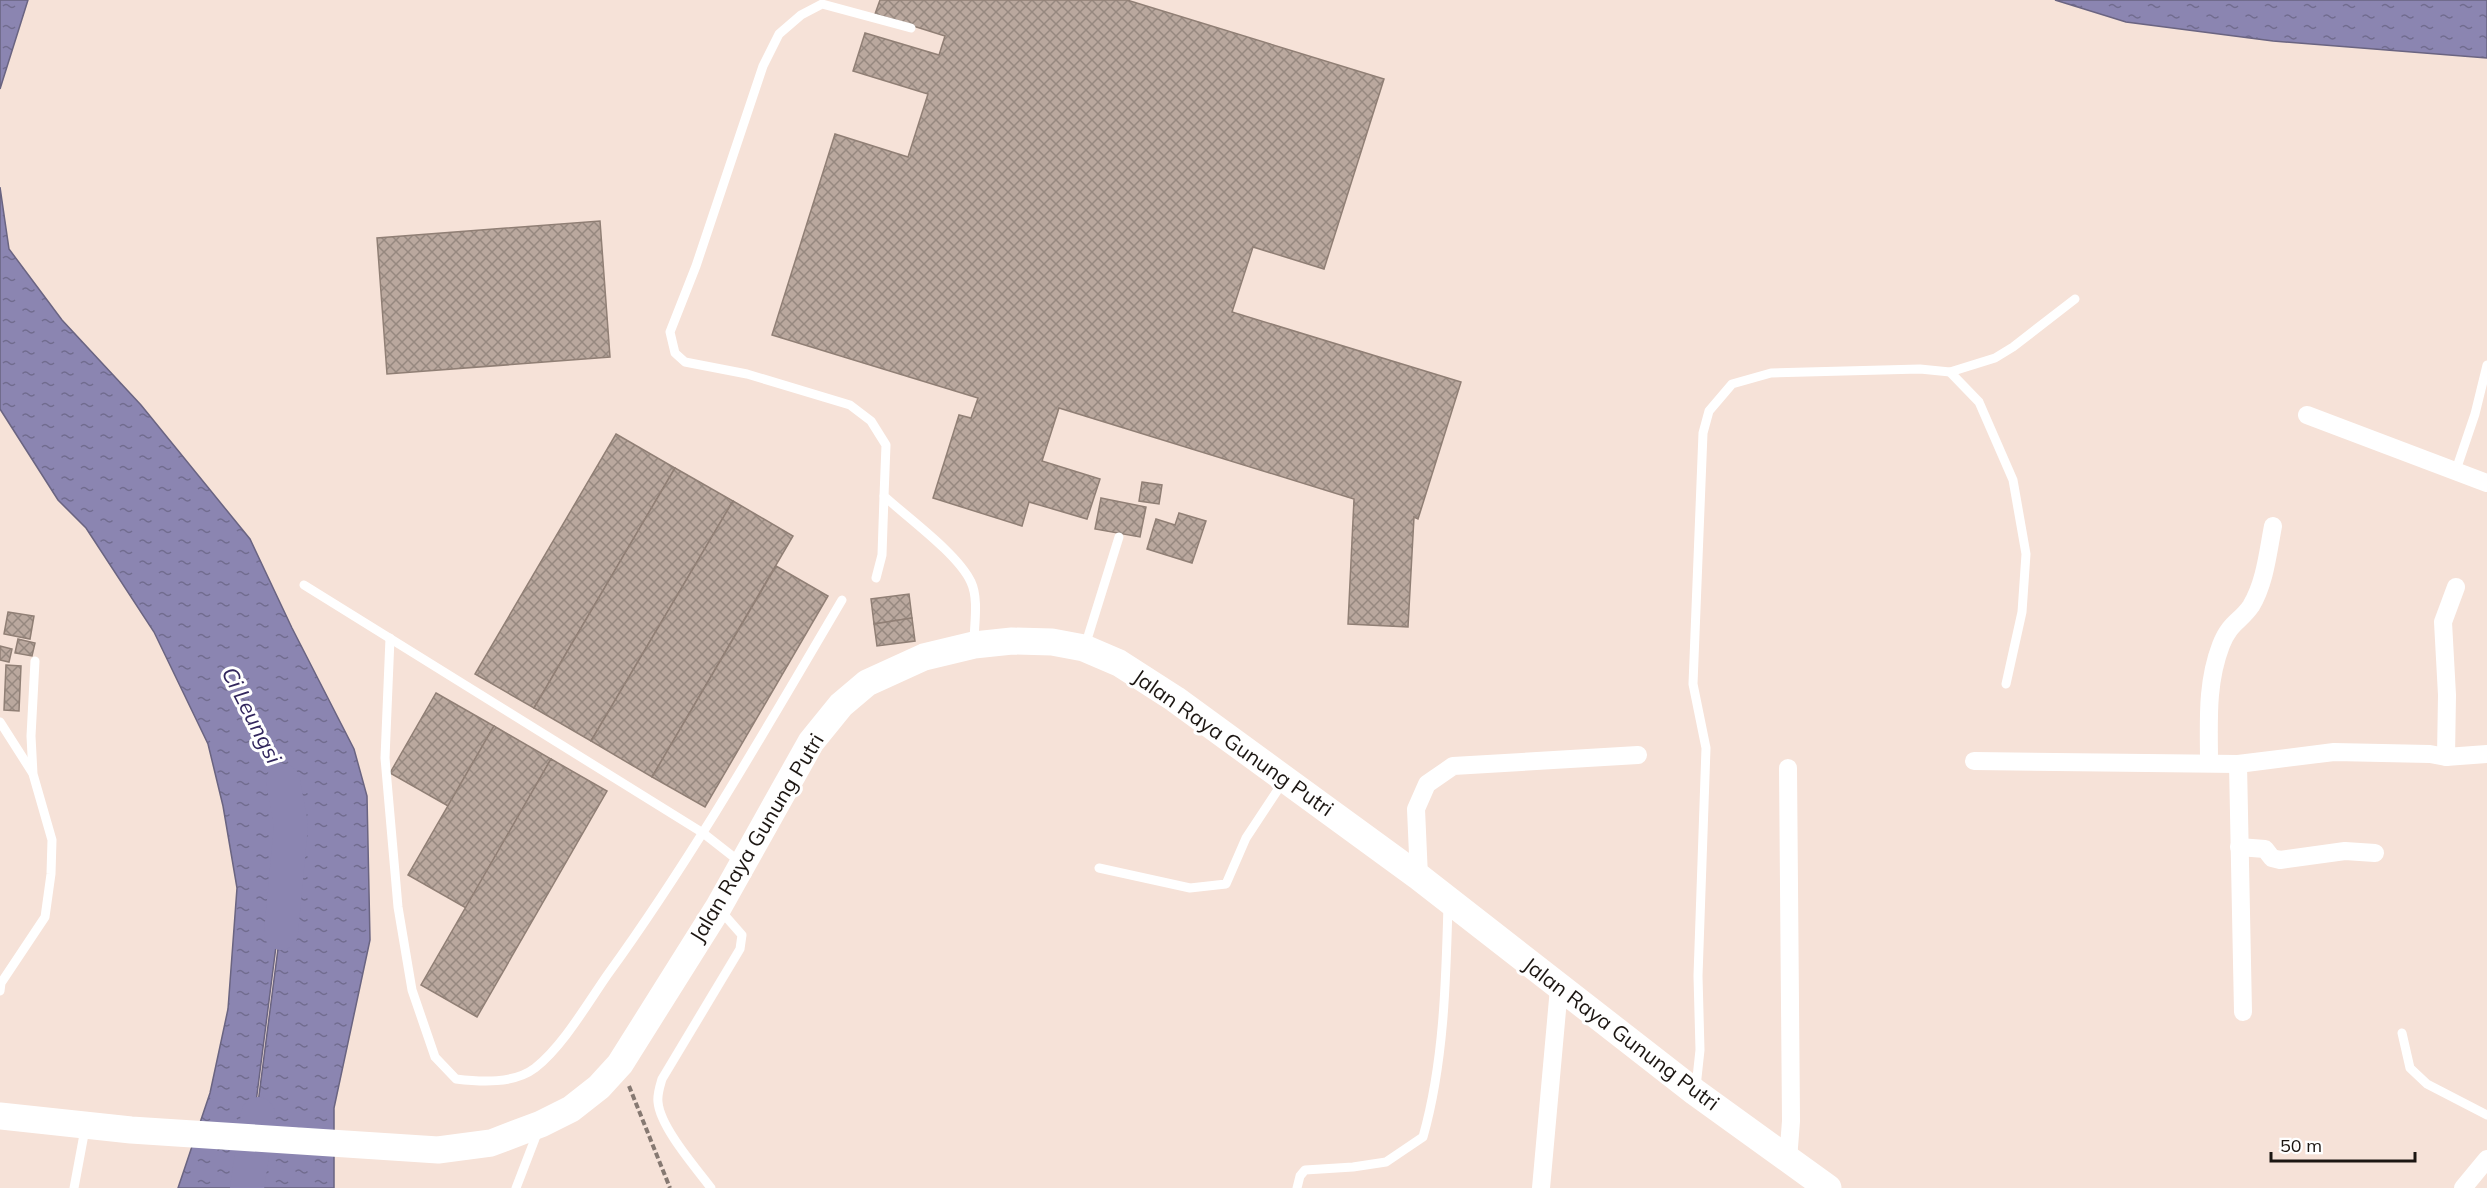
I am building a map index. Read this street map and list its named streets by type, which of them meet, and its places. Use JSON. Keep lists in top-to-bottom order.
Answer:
{
  "streets": {
    "main road": ["Jalan Raya Gunung Putri"]
  },
  "water": ["Ci Leungsi"],
  "scale_bar": "50 m"
}
